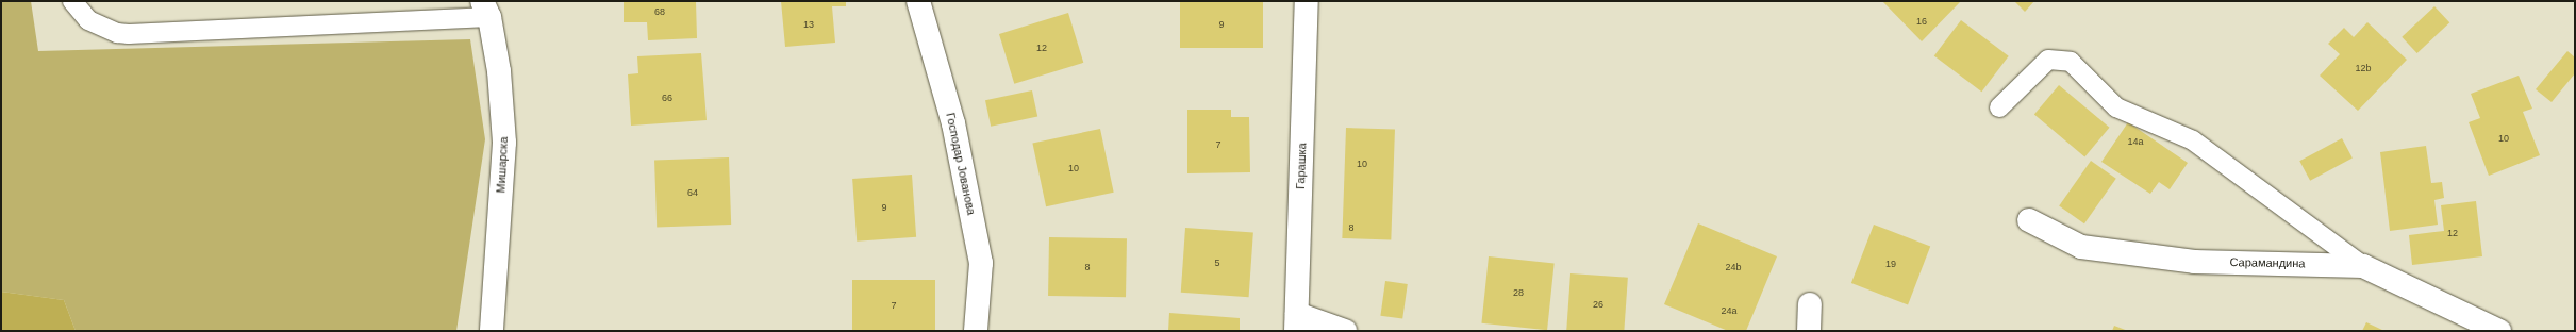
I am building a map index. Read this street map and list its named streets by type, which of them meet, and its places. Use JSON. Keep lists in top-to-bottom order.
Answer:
{
  "streets": {
    "street": [
      "Господар Јованова",
      "Мишарска",
      "Гарашка",
      "Сарамандина"
    ]
  },
  "house_numbers": [
    "68",
    "16",
    "13",
    "9",
    "12",
    "12b",
    "66",
    "10",
    "14a",
    "7",
    "10",
    "10",
    "64",
    "9",
    "8",
    "12",
    "5",
    "19",
    "8",
    "24b",
    "28",
    "26",
    "7",
    "24a"
  ]
}
